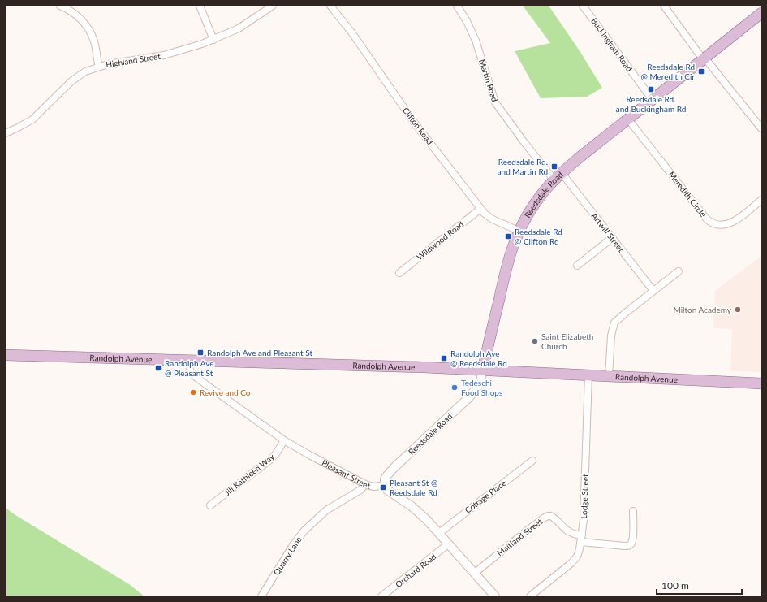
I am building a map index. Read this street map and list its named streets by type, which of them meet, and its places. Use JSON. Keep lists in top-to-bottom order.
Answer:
{
  "streets": {
    "main road": ["Reedsdale Road", "Randolph Avenue"],
    "street": [
      "Buckingham Road",
      "Highland Street",
      "Martin Road",
      "Clifton Road",
      "Meredith Circle",
      "Artwill Street",
      "Wildwood Road",
      "Pleasant Street",
      "Jill Kathleen Way",
      "Cottage Place",
      "Lodge Street",
      "Maitland Street",
      "Quarry Lane",
      "Orchard Road"
    ]
  },
  "crossings": [
    ["Buckingham Road", "Reedsdale Road"],
    ["Martin Road", "Reedsdale Road"],
    ["Martin Road", "Artwill Street"],
    ["Clifton Road", "Reedsdale Road"],
    ["Clifton Road", "Wildwood Road"],
    ["Meredith Circle", "Reedsdale Road"],
    ["Reedsdale Road", "Artwill Street"],
    ["Reedsdale Road", "Randolph Avenue"],
    ["Reedsdale Road", "Pleasant Street"],
    ["Randolph Avenue", "Pleasant Street"],
    ["Randolph Avenue", "Lodge Street"],
    ["Pleasant Street", "Jill Kathleen Way"],
    ["Pleasant Street", "Quarry Lane"],
    ["Lodge Street", "Maitland Street"]
  ],
  "places": {
    "transit": [
      "Reedsdale Rd @ Meredith Cir",
      "Reedsdale Rd. and Buckingham Rd",
      "Reedsdale Rd. and Martin Rd",
      "Reedsdale Rd @ Clifton Rd",
      "Randolph Ave and Pleasant St",
      "Randolph Ave @ Reedsdale Rd",
      "Randolph Ave @ Pleasant St",
      "Pleasant St @ Reedsdale Rd"
    ],
    "other": [
      "Milton Academy",
      "Saint Elizabeth Church",
      "Tedeschi Food Shops",
      "Revive and Co"
    ]
  },
  "scale_bar": "100 m"
}
